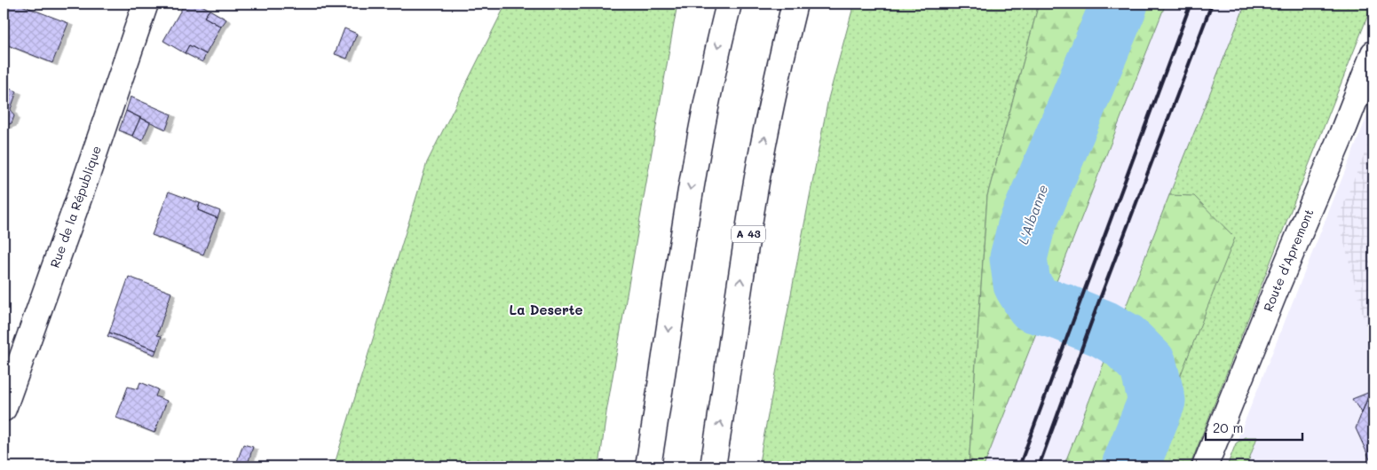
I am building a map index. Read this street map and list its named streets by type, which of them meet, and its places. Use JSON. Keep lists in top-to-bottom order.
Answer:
{
  "streets": {
    "main road": ["Rue de la République", "A 43", "Route d'Apremont"]
  },
  "districts": ["La Deserte"],
  "water": ["L'Albanne"],
  "scale_bar": "20 m"
}
